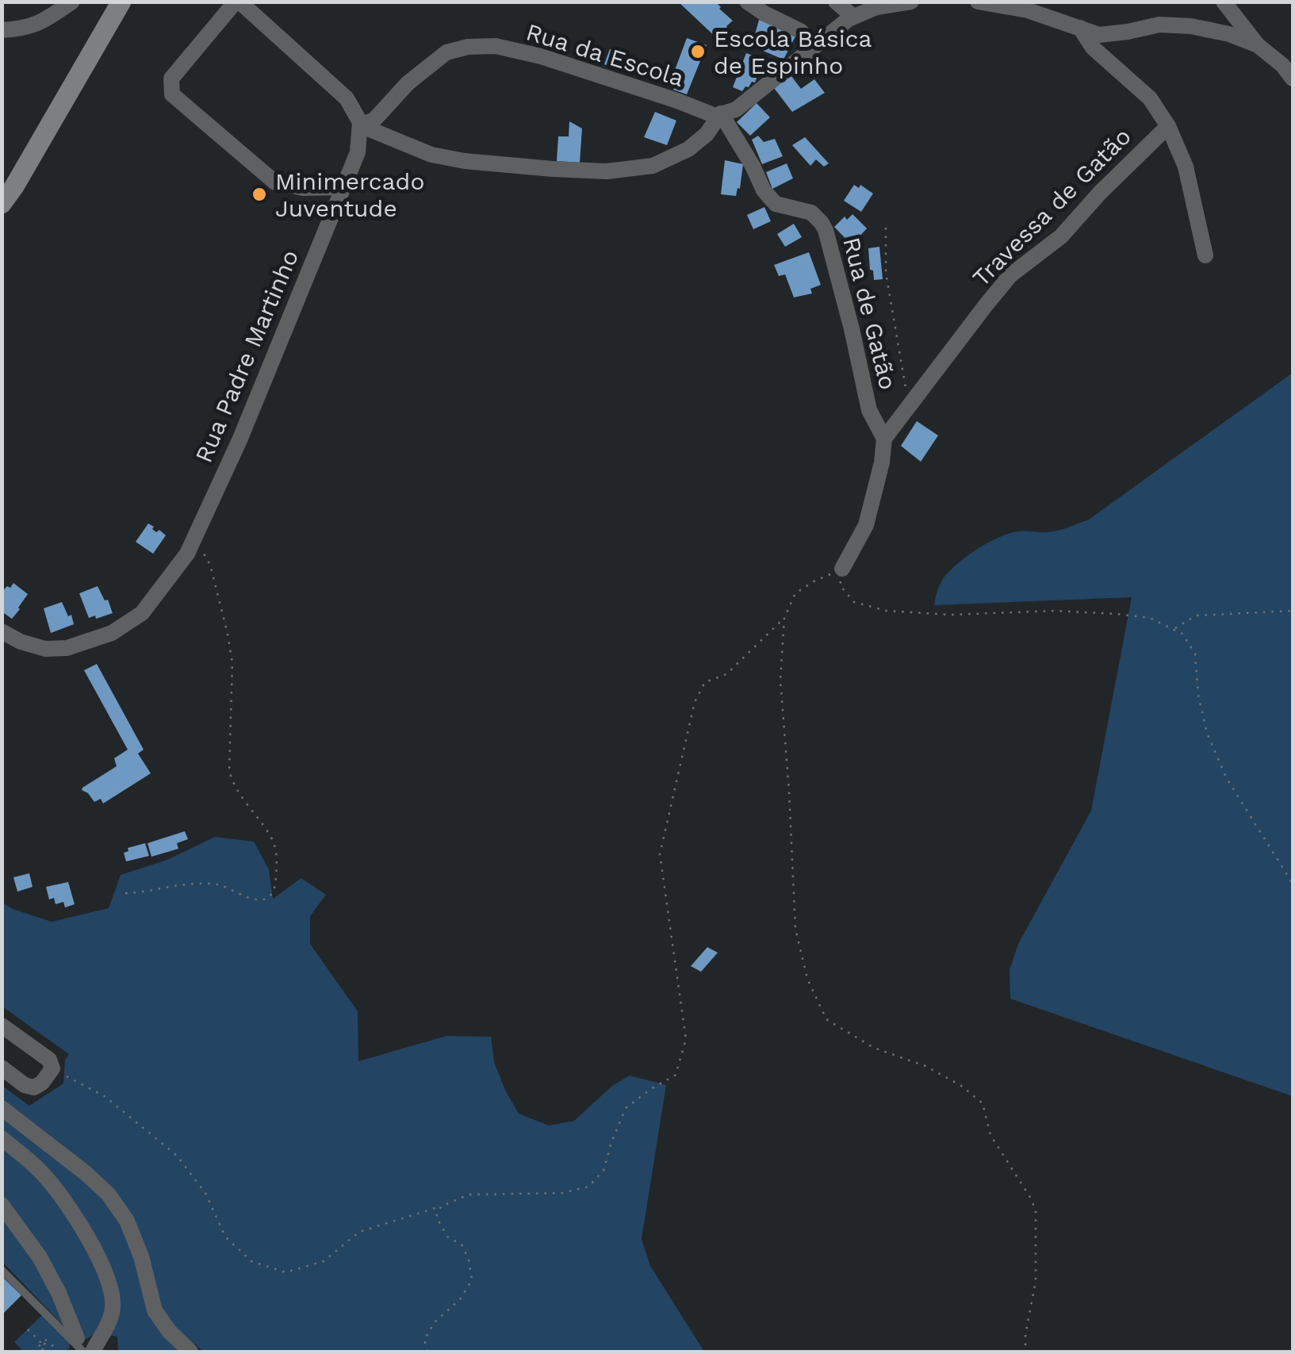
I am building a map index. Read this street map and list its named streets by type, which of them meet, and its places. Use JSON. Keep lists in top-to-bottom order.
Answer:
{
  "streets": {
    "street": [
      "Rua da Escola",
      "Travessa de Gatão",
      "Rua de Gatão",
      "Rua Padre Martinho"
    ]
  },
  "crossings": [
    ["Rua da Escola", "Rua de Gatão"],
    ["Rua da Escola", "Rua Padre Martinho"],
    ["Travessa de Gatão", "Rua de Gatão"]
  ],
  "places": ["Escola Básica de Espinho", "Minimercado Juventude"]
}
